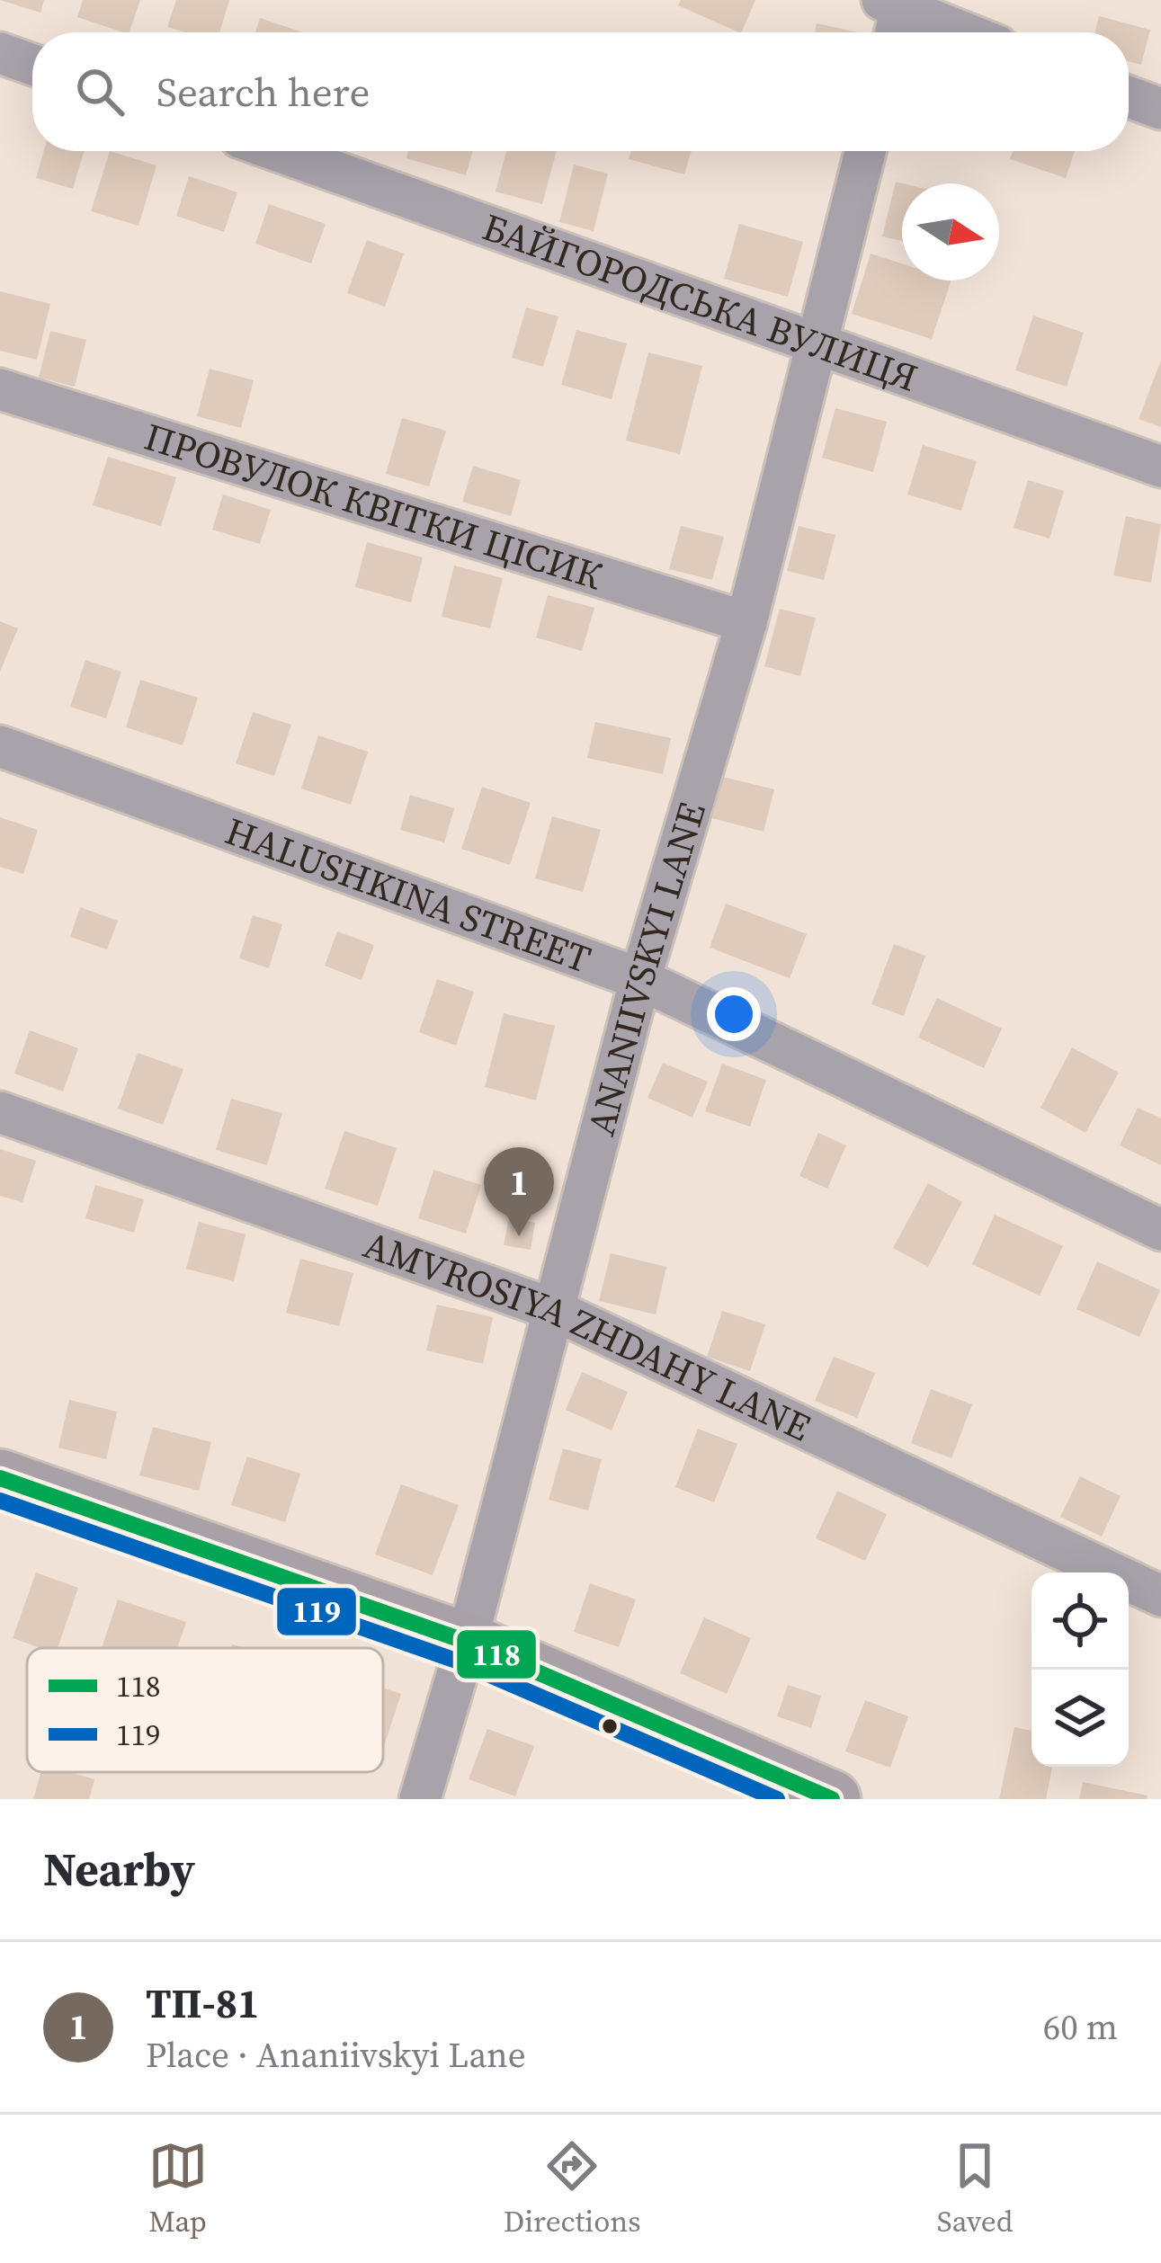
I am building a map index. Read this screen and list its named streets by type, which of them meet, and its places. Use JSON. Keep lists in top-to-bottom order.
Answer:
{
  "streets": {
    "street": [
      "БАЙГОРОДСЬКА ВУЛИЦЯ",
      "ПРОВУЛОК КВІТКИ ЦІСИК",
      "HALUSHKINA STREET",
      "ANANIIVSKYI LANE",
      "AMVROSIYA ZHDAHY LANE"
    ]
  },
  "crossings": [
    ["БАЙГОРОДСЬКА ВУЛИЦЯ", "ANANIIVSKYI LANE"],
    ["ПРОВУЛОК КВІТКИ ЦІСИК", "ANANIIVSKYI LANE"],
    ["HALUSHKINA STREET", "ANANIIVSKYI LANE"],
    ["ANANIIVSKYI LANE", "AMVROSIYA ZHDAHY LANE"]
  ],
  "lines": ["transit line 118", "transit line 119"],
  "legend": ["118", "119"],
  "north": "right",
  "page": {
    "search": "Search here",
    "pins": "1",
    "heading": "Nearby",
    "list": [
      {
        "mark": "1",
        "name": "ТП-81",
        "note": "Place · Ananiivskyi Lane",
        "value": "60 m"
      }
    ],
    "nav": ["Map", "Directions", "Saved"]
  }
}
